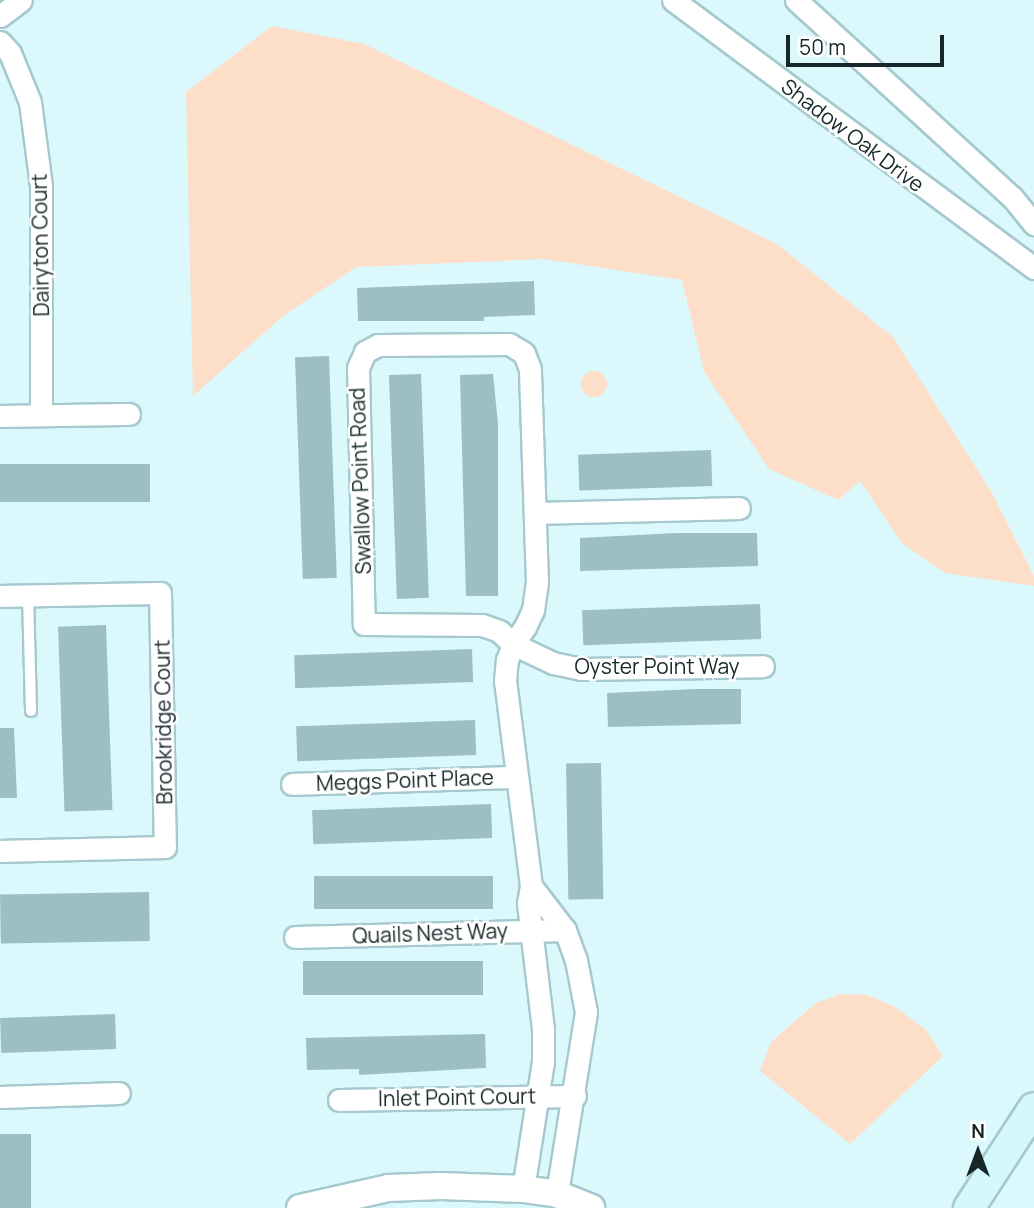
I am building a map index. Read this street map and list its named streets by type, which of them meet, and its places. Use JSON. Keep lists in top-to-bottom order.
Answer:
{
  "streets": {
    "street": [
      "Shadow Oak Drive",
      "Dairyton Court",
      "Swallow Point Road",
      "Oyster Point Way",
      "Brookridge Court",
      "Meggs Point Place",
      "Quails Nest Way",
      "Inlet Point Court"
    ]
  },
  "crossings": [
    ["Swallow Point Road", "Oyster Point Way"],
    ["Swallow Point Road", "Meggs Point Place"],
    ["Swallow Point Road", "Quails Nest Way"],
    ["Swallow Point Road", "Inlet Point Court"]
  ],
  "scale_bar": "50 m",
  "north": "top"
}
